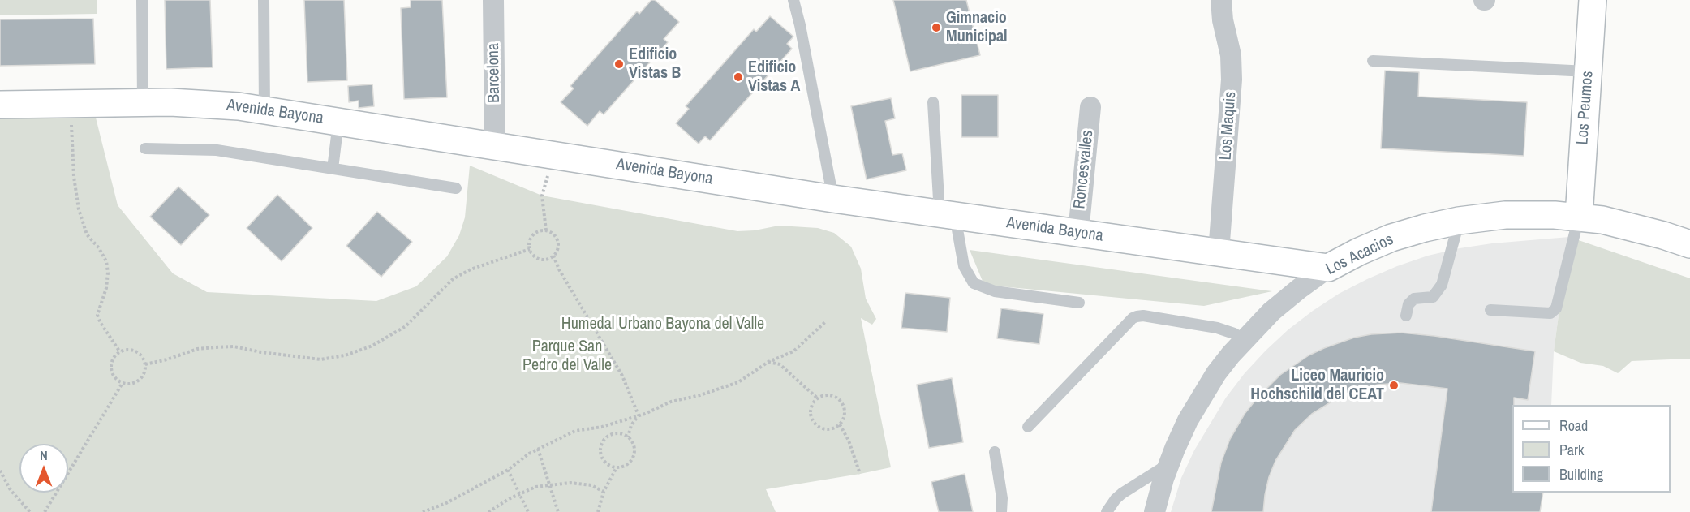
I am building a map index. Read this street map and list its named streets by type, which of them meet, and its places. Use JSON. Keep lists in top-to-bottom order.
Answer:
{
  "streets": {
    "main road": ["Los Peumos", "Avenida Bayona", "Los Acacios"],
    "street": ["Barcelona", "Los Maquis", "Roncesvalles"]
  },
  "crossings": [
    ["Barcelona", "Avenida Bayona"],
    ["Los Peumos", "Los Acacios"],
    ["Avenida Bayona", "Los Maquis"],
    ["Avenida Bayona", "Roncesvalles"],
    ["Avenida Bayona", "Los Acacios"]
  ],
  "parks": ["Humedal Urbano Bayona del Valle", "Parque San Pedro del Valle"],
  "places": [
    "Gimnacio Municipal",
    "Edificio Vistas B",
    "Edificio Vistas A",
    "Liceo Mauricio Hochschild del CEAT"
  ],
  "legend": ["Road", "Park", "Building"],
  "north": "top"
}
